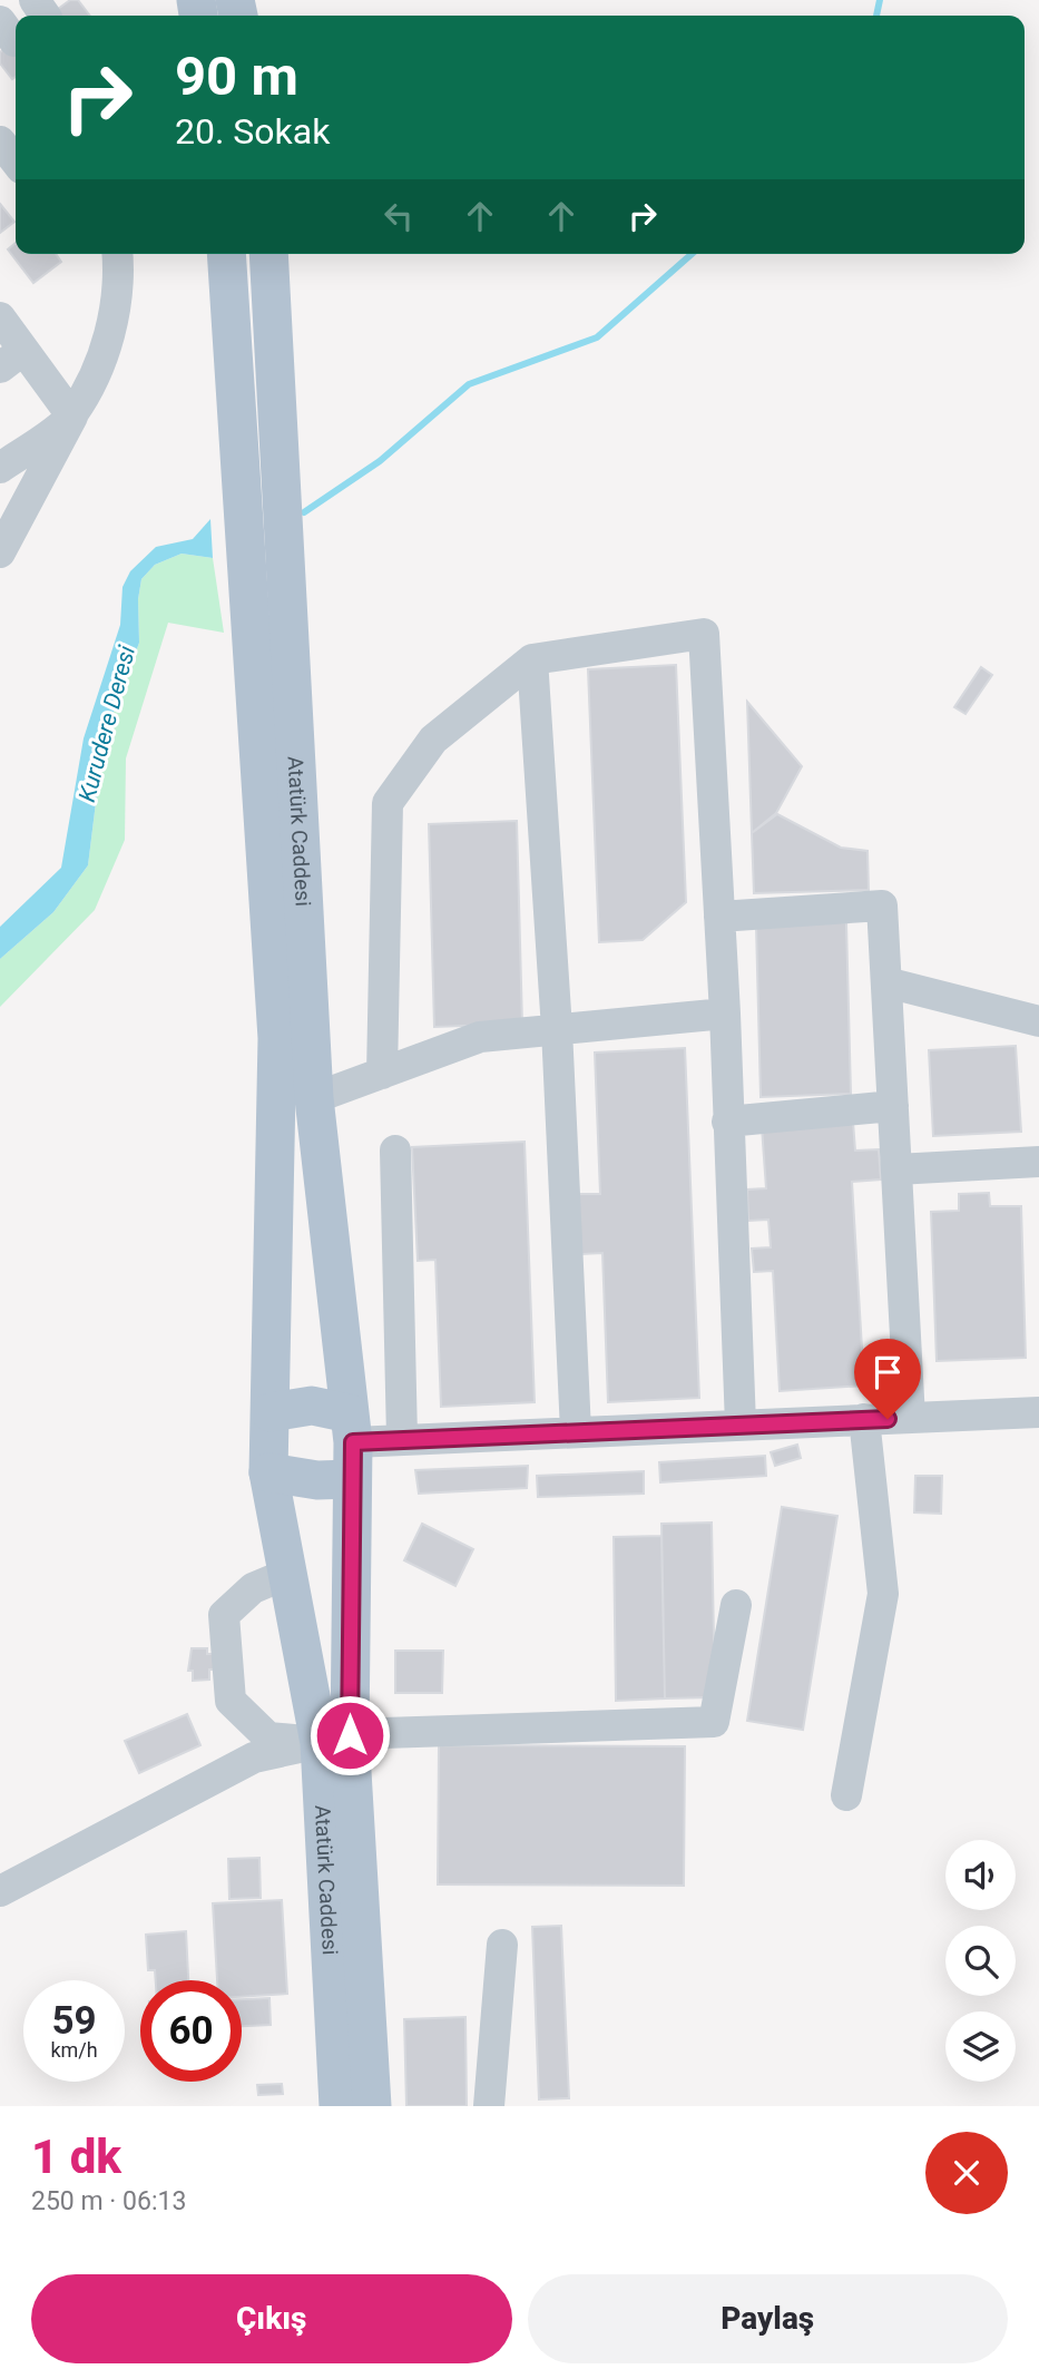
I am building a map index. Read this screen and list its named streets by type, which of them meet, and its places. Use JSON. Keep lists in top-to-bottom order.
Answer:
{
  "streets": {
    "main road": ["Atatürk Caddesi"]
  },
  "water": ["Kurudere Deresi"],
  "page": {
    "turn": ["90 m", "20. Sokak"],
    "speed": "59 km/h",
    "limit": "60",
    "heading": ["1 dk", "250 m · 06:13"],
    "buttons": ["Çıkış", "Paylaş"]
  }
}
